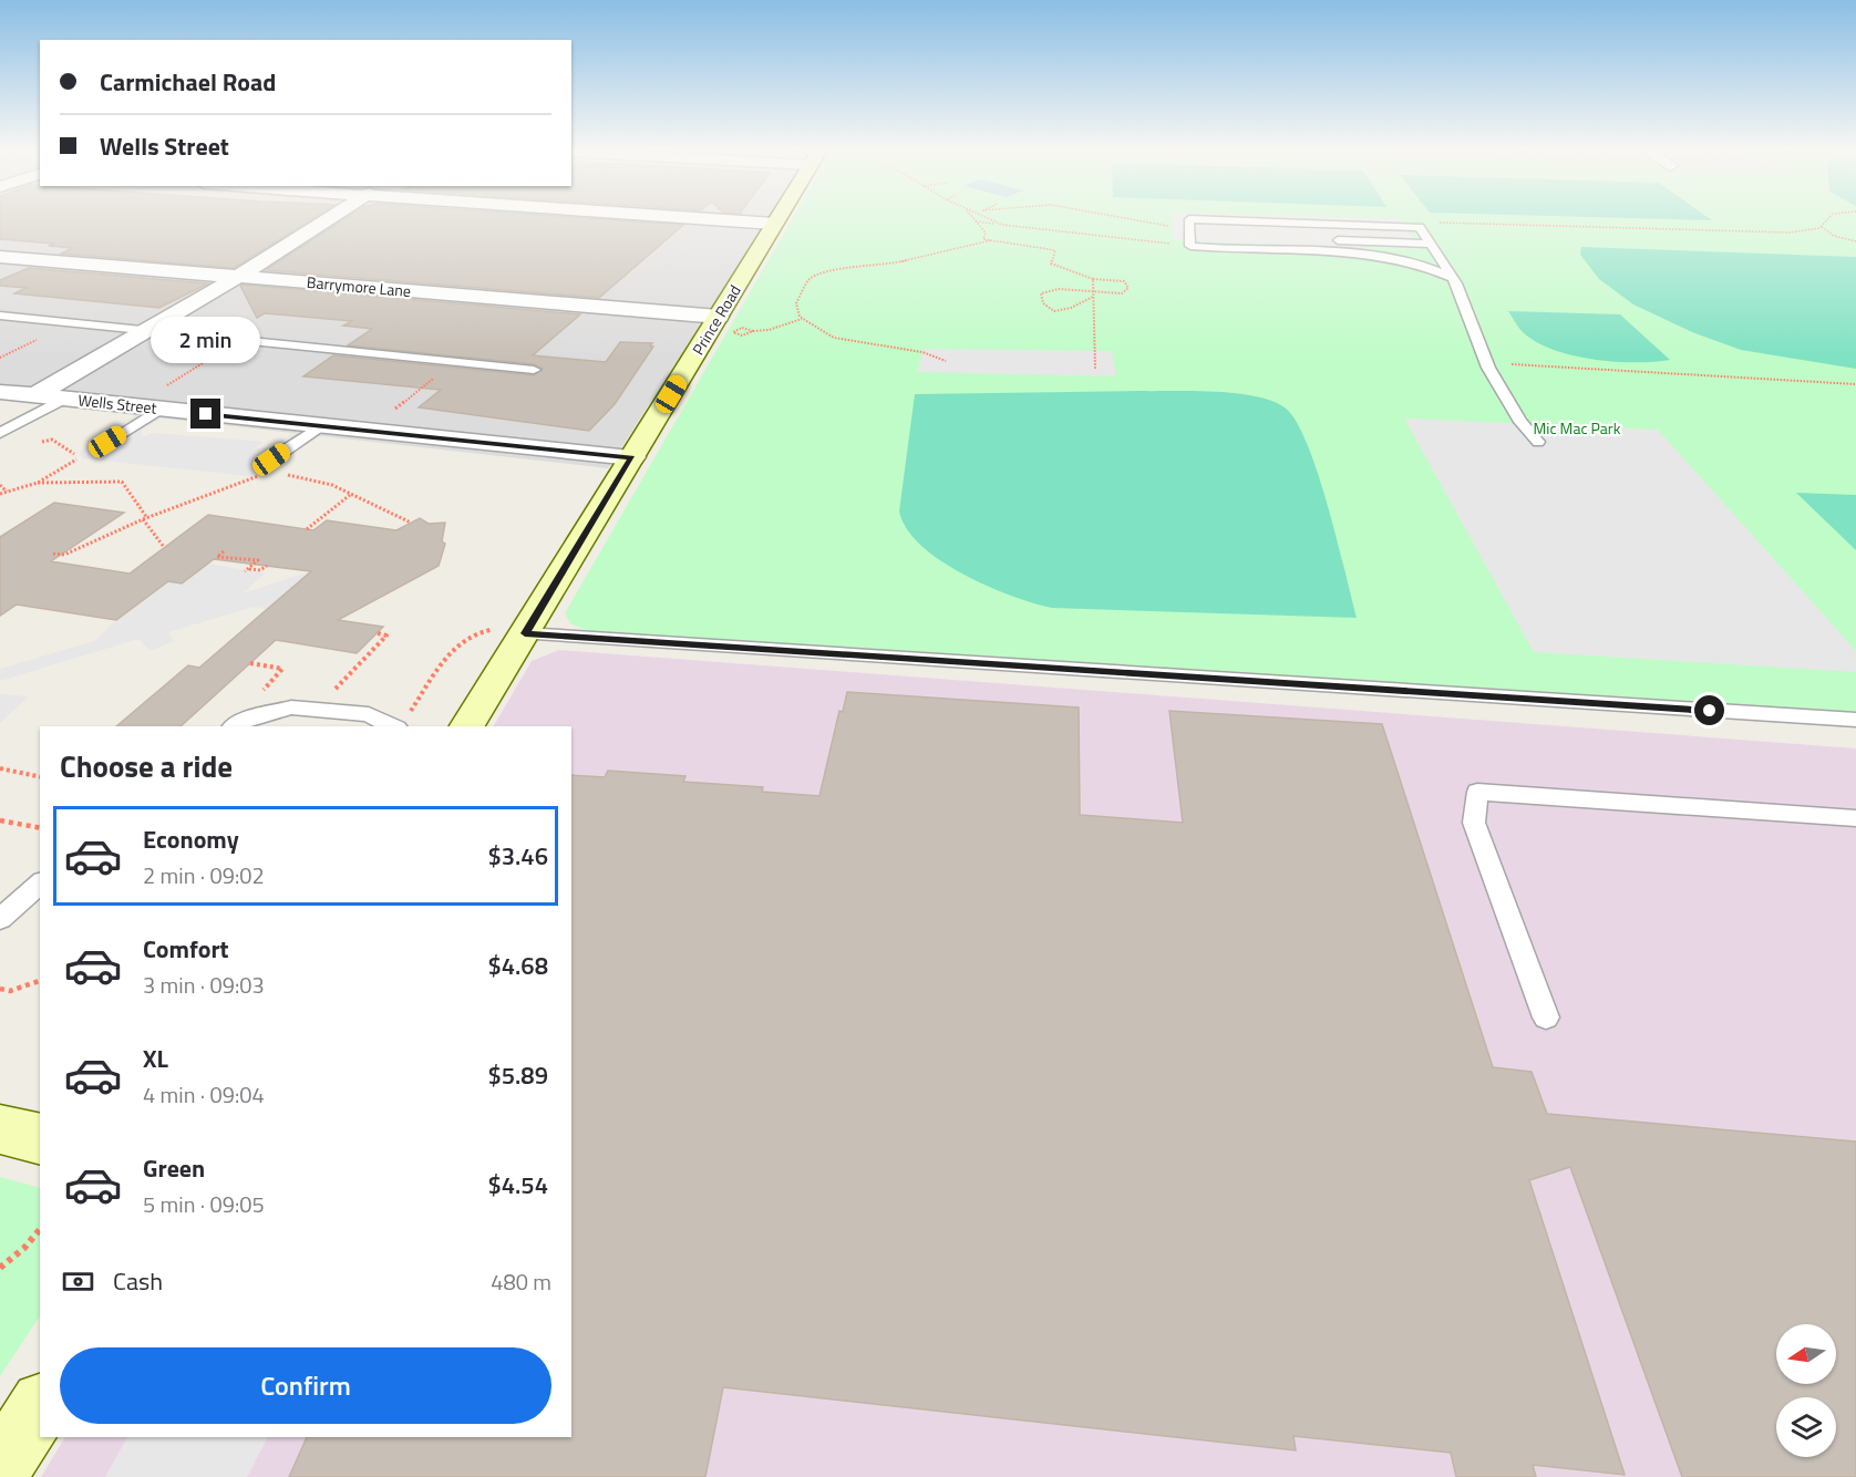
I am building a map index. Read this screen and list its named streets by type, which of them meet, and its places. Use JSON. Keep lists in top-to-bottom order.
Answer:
{
  "streets": {
    "street": ["Barrymore Lane", "Prince Road", "Wells Street"]
  },
  "crossings": [
    ["Barrymore Lane", "Prince Road"],
    ["Prince Road", "Wells Street"]
  ],
  "parks": ["Mic Mac Park"],
  "north": "left",
  "page": {
    "banner": ["Carmichael Road", "Wells Street"],
    "bubble": "2 min",
    "heading": "Choose a ride",
    "list": [
      {
        "name": "Economy",
        "note": "2 min · 09:02",
        "value": "$3.46"
      },
      {
        "name": "Comfort",
        "note": "3 min · 09:03",
        "value": "$4.68"
      },
      {
        "name": "XL",
        "note": "4 min · 09:04",
        "value": "$5.89"
      },
      {
        "name": "Green",
        "note": "5 min · 09:05",
        "value": "$4.54"
      }
    ],
    "pay": ["Cash", "480 m"],
    "buttons": "Confirm"
  }
}
